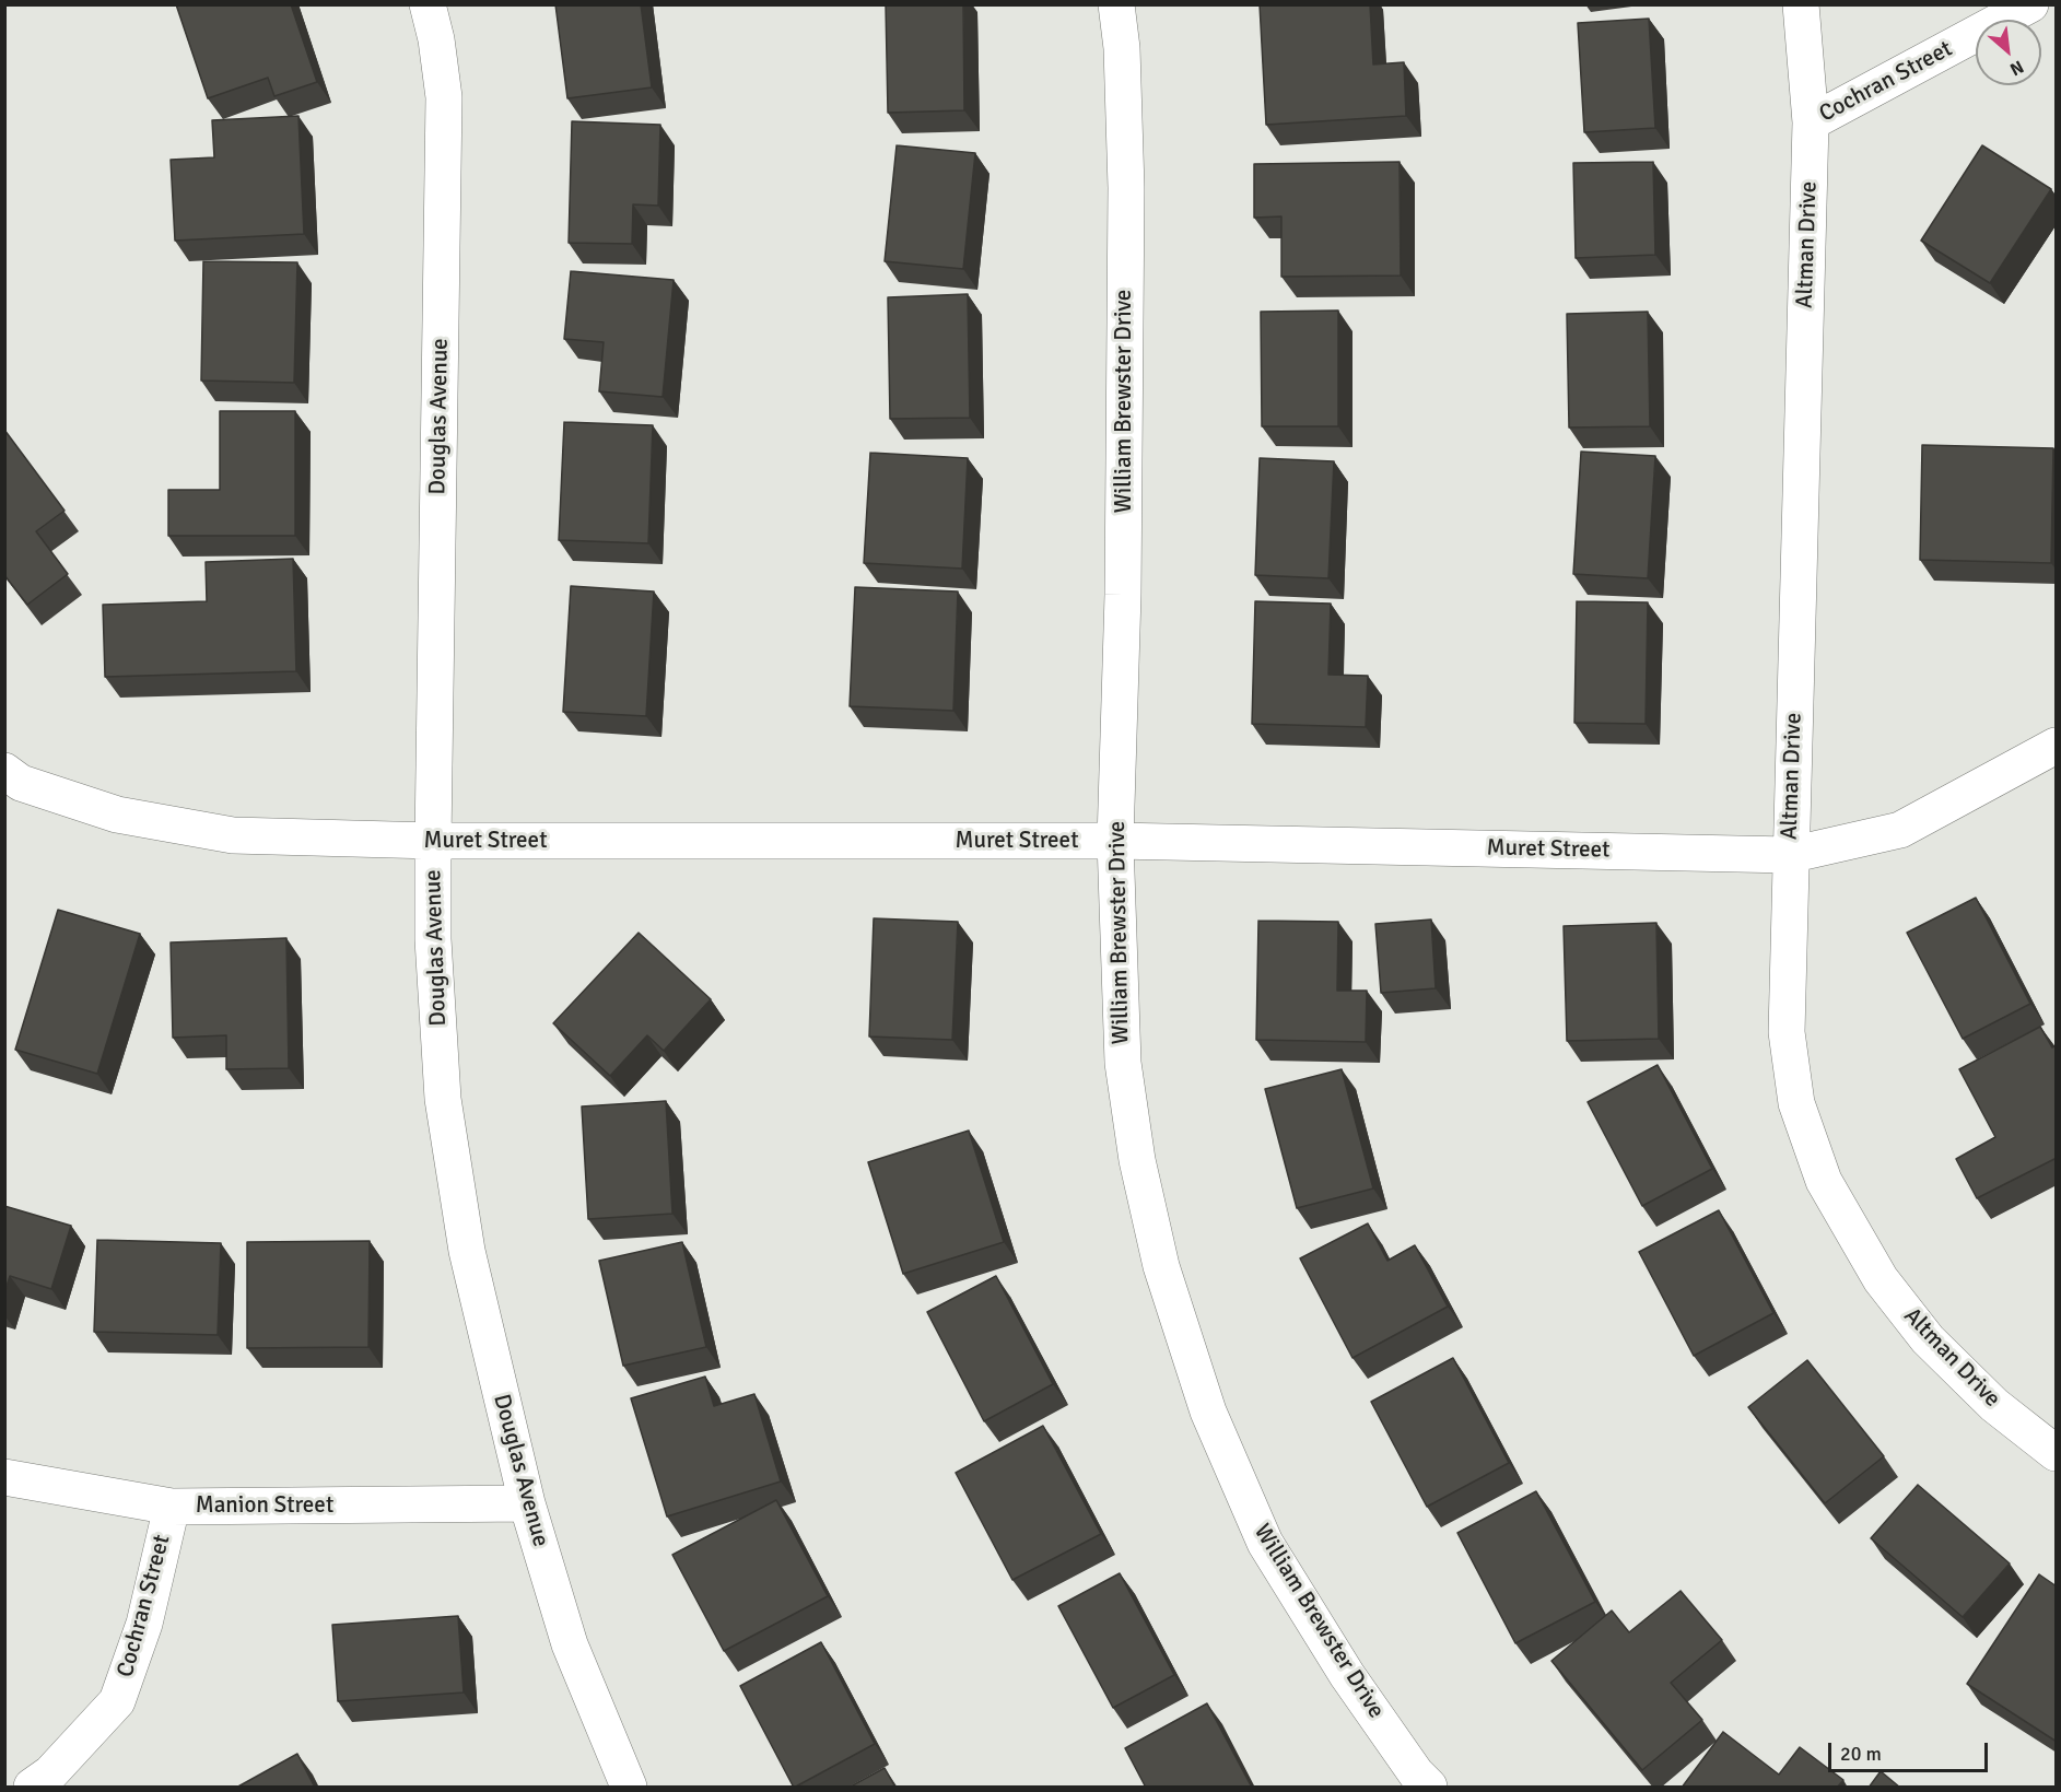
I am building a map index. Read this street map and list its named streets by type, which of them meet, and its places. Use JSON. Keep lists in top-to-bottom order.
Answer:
{
  "streets": {
    "street": [
      "Cochran Street",
      "Altman Drive",
      "William Brewster Drive",
      "Douglas Avenue",
      "Muret Street",
      "Manion Street"
    ]
  },
  "crossings": [
    ["Cochran Street", "Altman Drive"],
    ["Cochran Street", "Manion Street"],
    ["Altman Drive", "Muret Street"],
    ["William Brewster Drive", "Muret Street"],
    ["Douglas Avenue", "Muret Street"],
    ["Douglas Avenue", "Manion Street"]
  ],
  "scale_bar": "20 m",
  "north": "bottom right"
}
